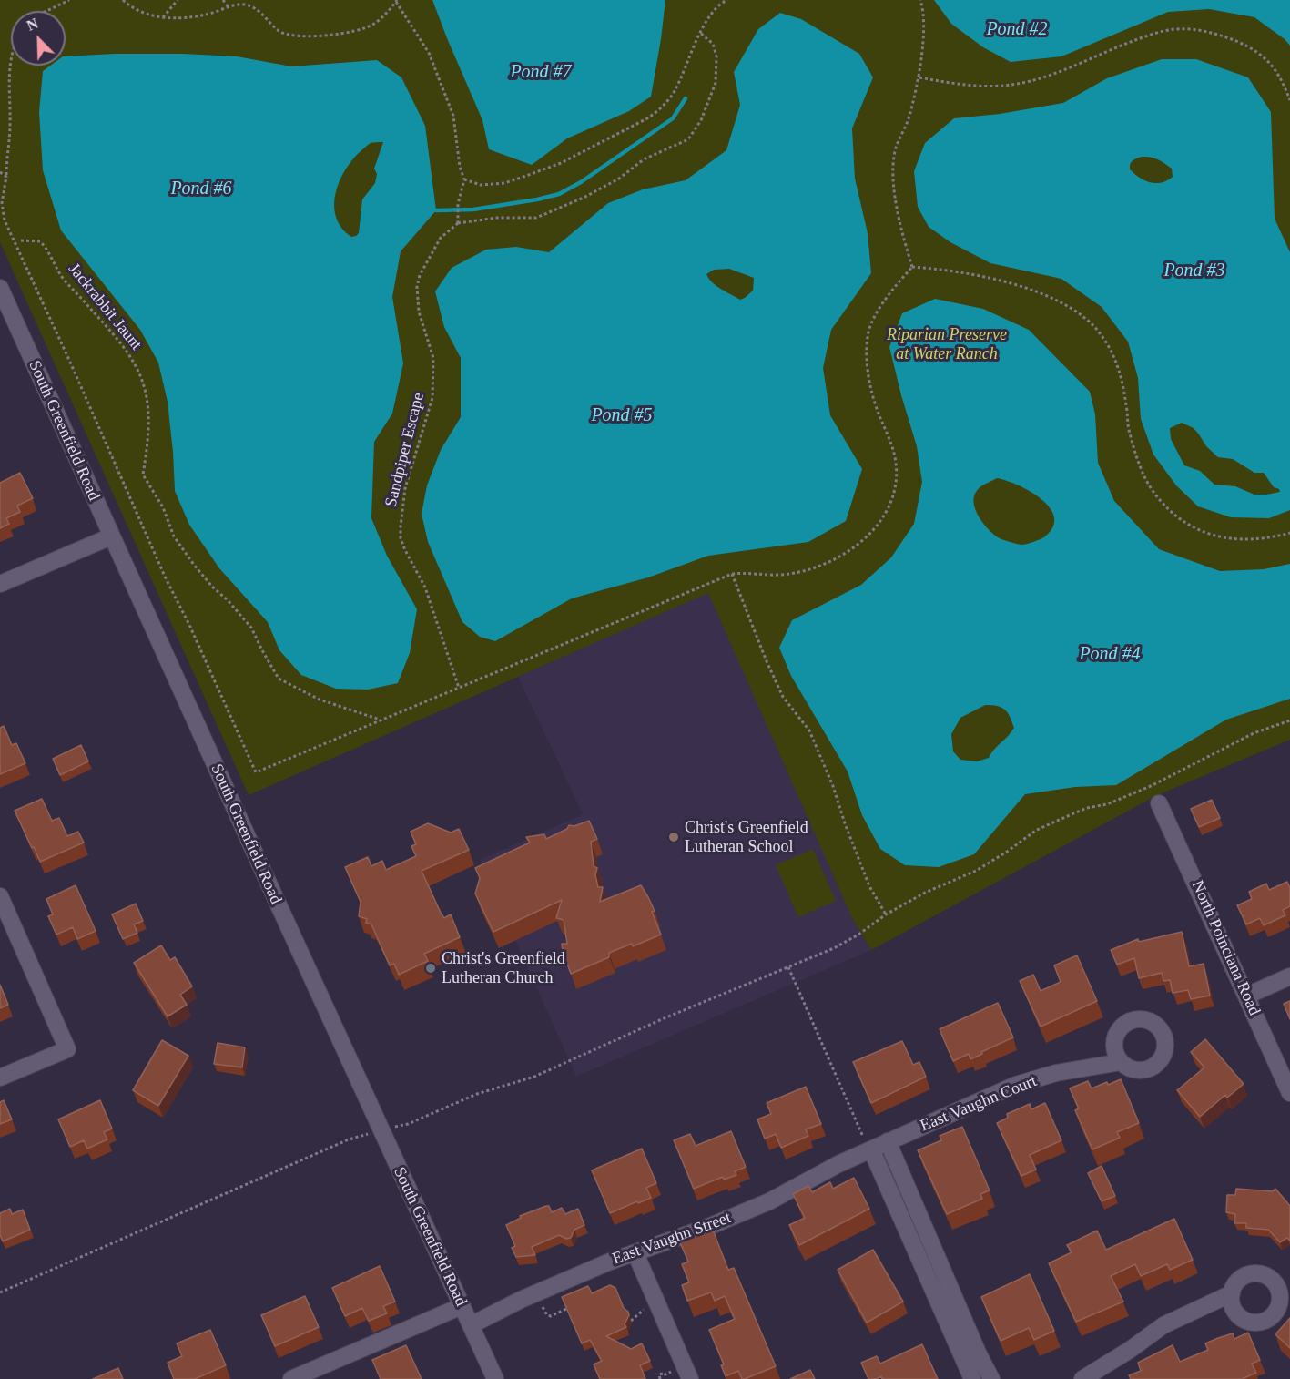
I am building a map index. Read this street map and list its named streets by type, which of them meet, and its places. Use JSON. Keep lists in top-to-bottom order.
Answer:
{
  "streets": {
    "street": [
      "South Greenfield Road",
      "North Poinciana Road",
      "East Vaughn Court",
      "East Vaughn Street"
    ],
    "path": ["Jackrabbit Jaunt", "Sandpiper Escape"]
  },
  "crossings": [
    ["South Greenfield Road", "East Vaughn Street"],
    ["East Vaughn Court", "East Vaughn Street"]
  ],
  "water": [
    "Pond #2",
    "Pond #7",
    "Pond #6",
    "Pond #3",
    "Pond #5",
    "Pond #4"
  ],
  "parks": ["Riparian Preserve at Water Ranch"],
  "places": ["Christ's Greenfield Lutheran School", "Christ's Greenfield Lutheran Church"],
  "north": "top left"
}
